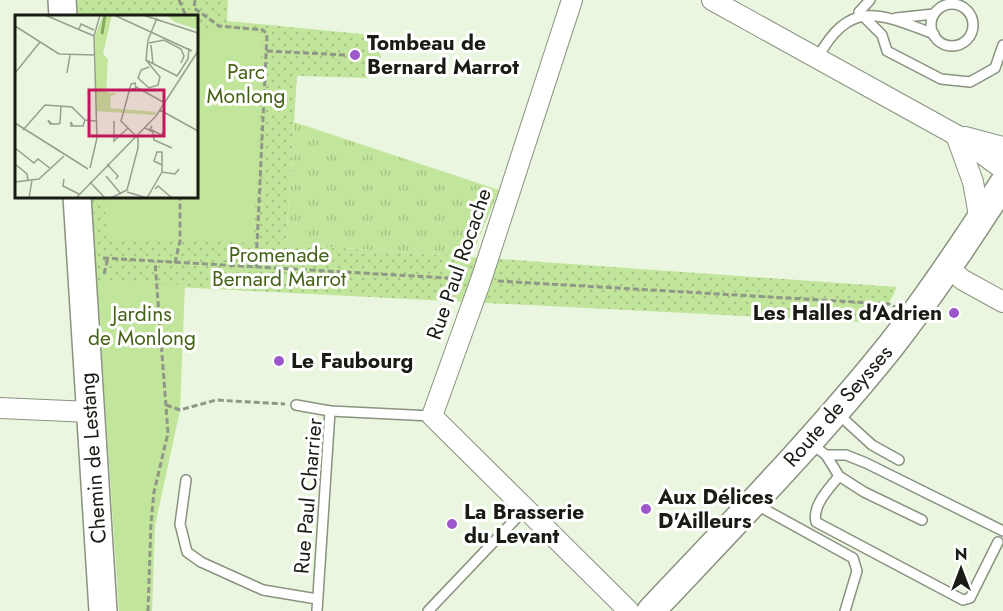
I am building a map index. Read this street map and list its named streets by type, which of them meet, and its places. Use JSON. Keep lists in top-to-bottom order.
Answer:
{
  "streets": {
    "main road": ["Route de Seysses", "Chemin de Lestang"],
    "street": ["Rue Paul Rocache"],
    "lane": ["Rue Paul Charrier"]
  },
  "crossings": [
    ["Rue Paul Rocache", "Rue Paul Charrier"]
  ],
  "parks": ["Parc Monlong", "Promenade Bernard Marrot", "Jardins de Monlong"],
  "places": [
    "Tombeau de Bernard Marrot",
    "Les Halles d'Adrien",
    "Le Faubourg",
    "Aux Délices D'Ailleurs",
    "La Brasserie du Levant"
  ],
  "north": "top"
}
